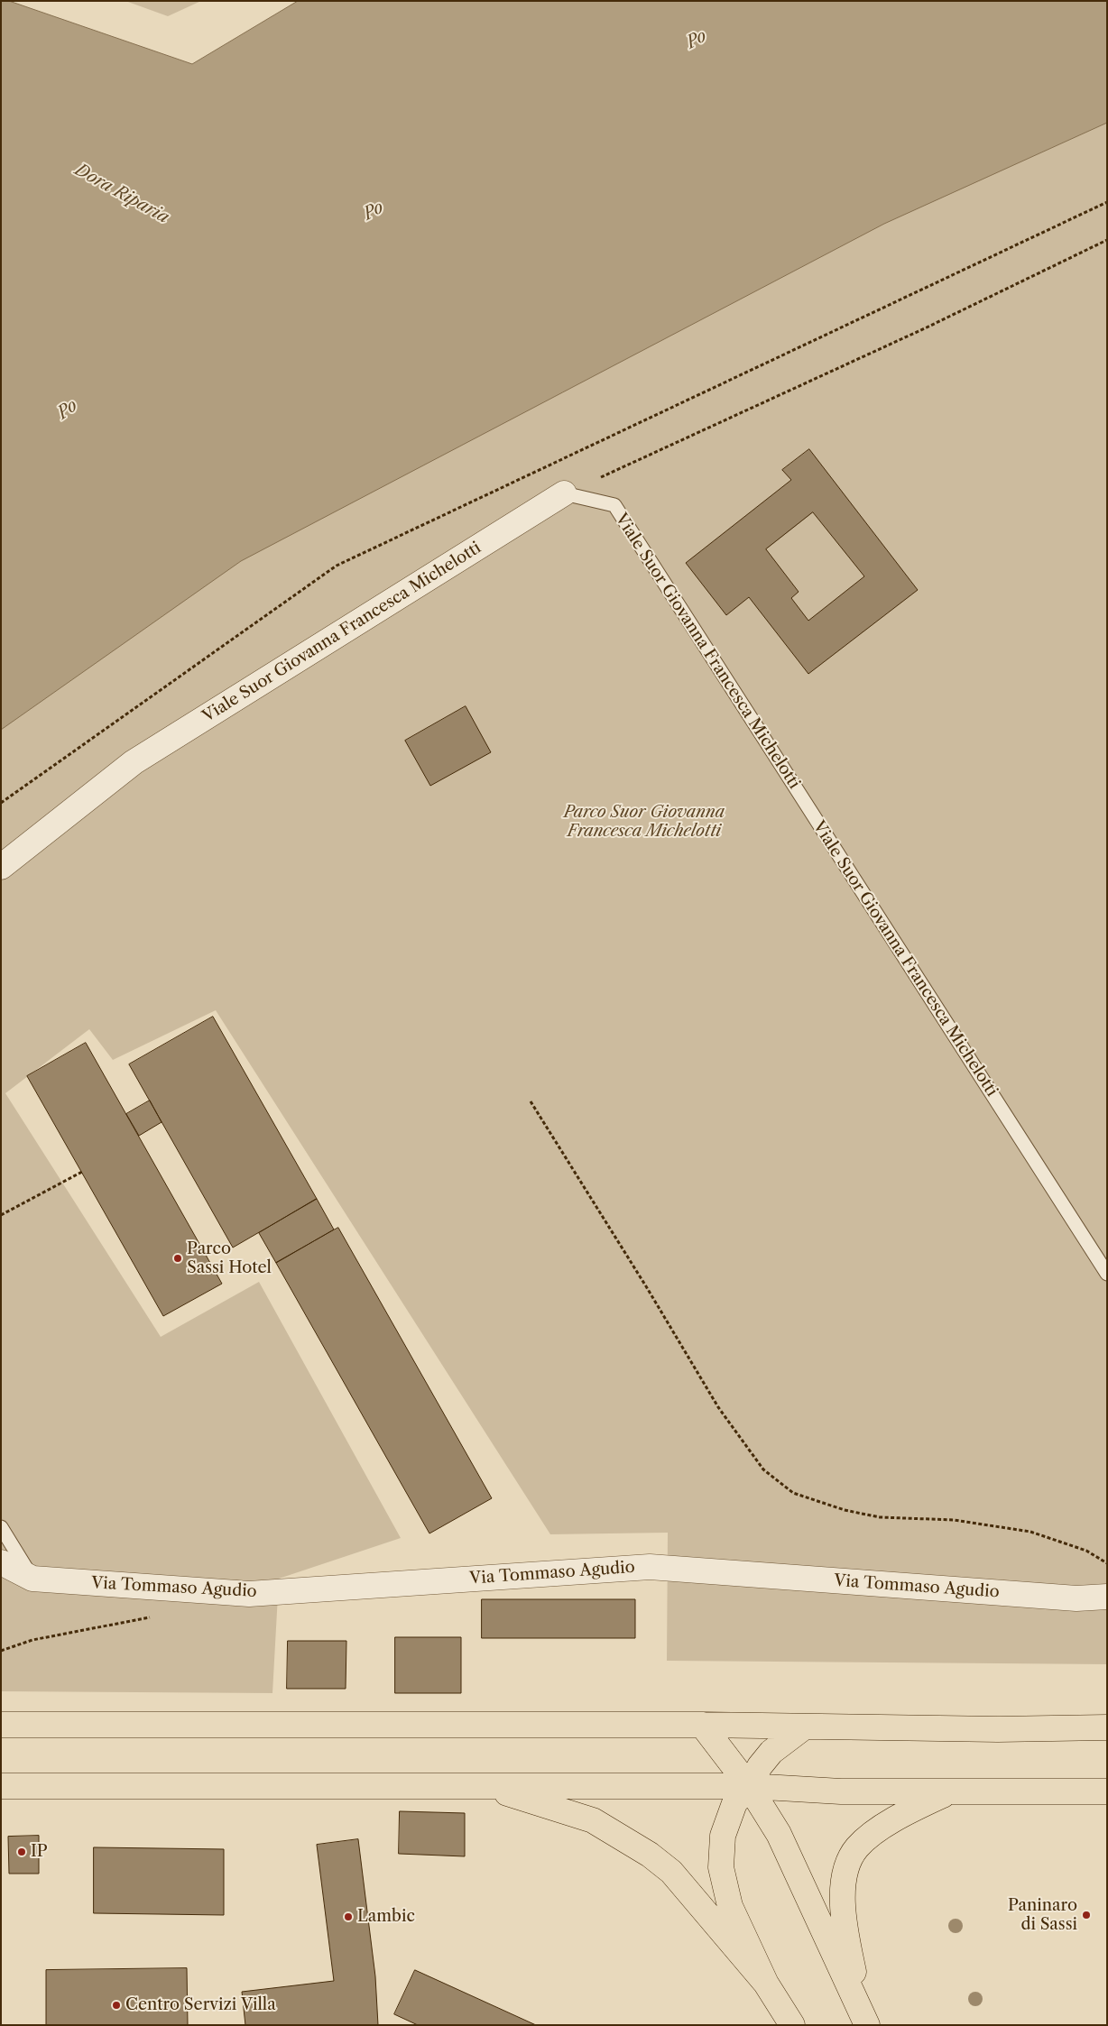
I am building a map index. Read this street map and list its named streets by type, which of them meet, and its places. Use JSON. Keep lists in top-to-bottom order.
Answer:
{
  "streets": {
    "street": ["Viale Suor Giovanna Francesca Michelotti", "Via Tommaso Agudio"]
  },
  "water": ["Po", "Dora Riparia"],
  "parks": ["Parco Suor Giovanna Francesca Michelotti"],
  "places": [
    "Parco Sassi Hotel",
    "IP",
    "Paninaro di Sassi",
    "Lambic",
    "Centro Servizi Villa"
  ]
}
